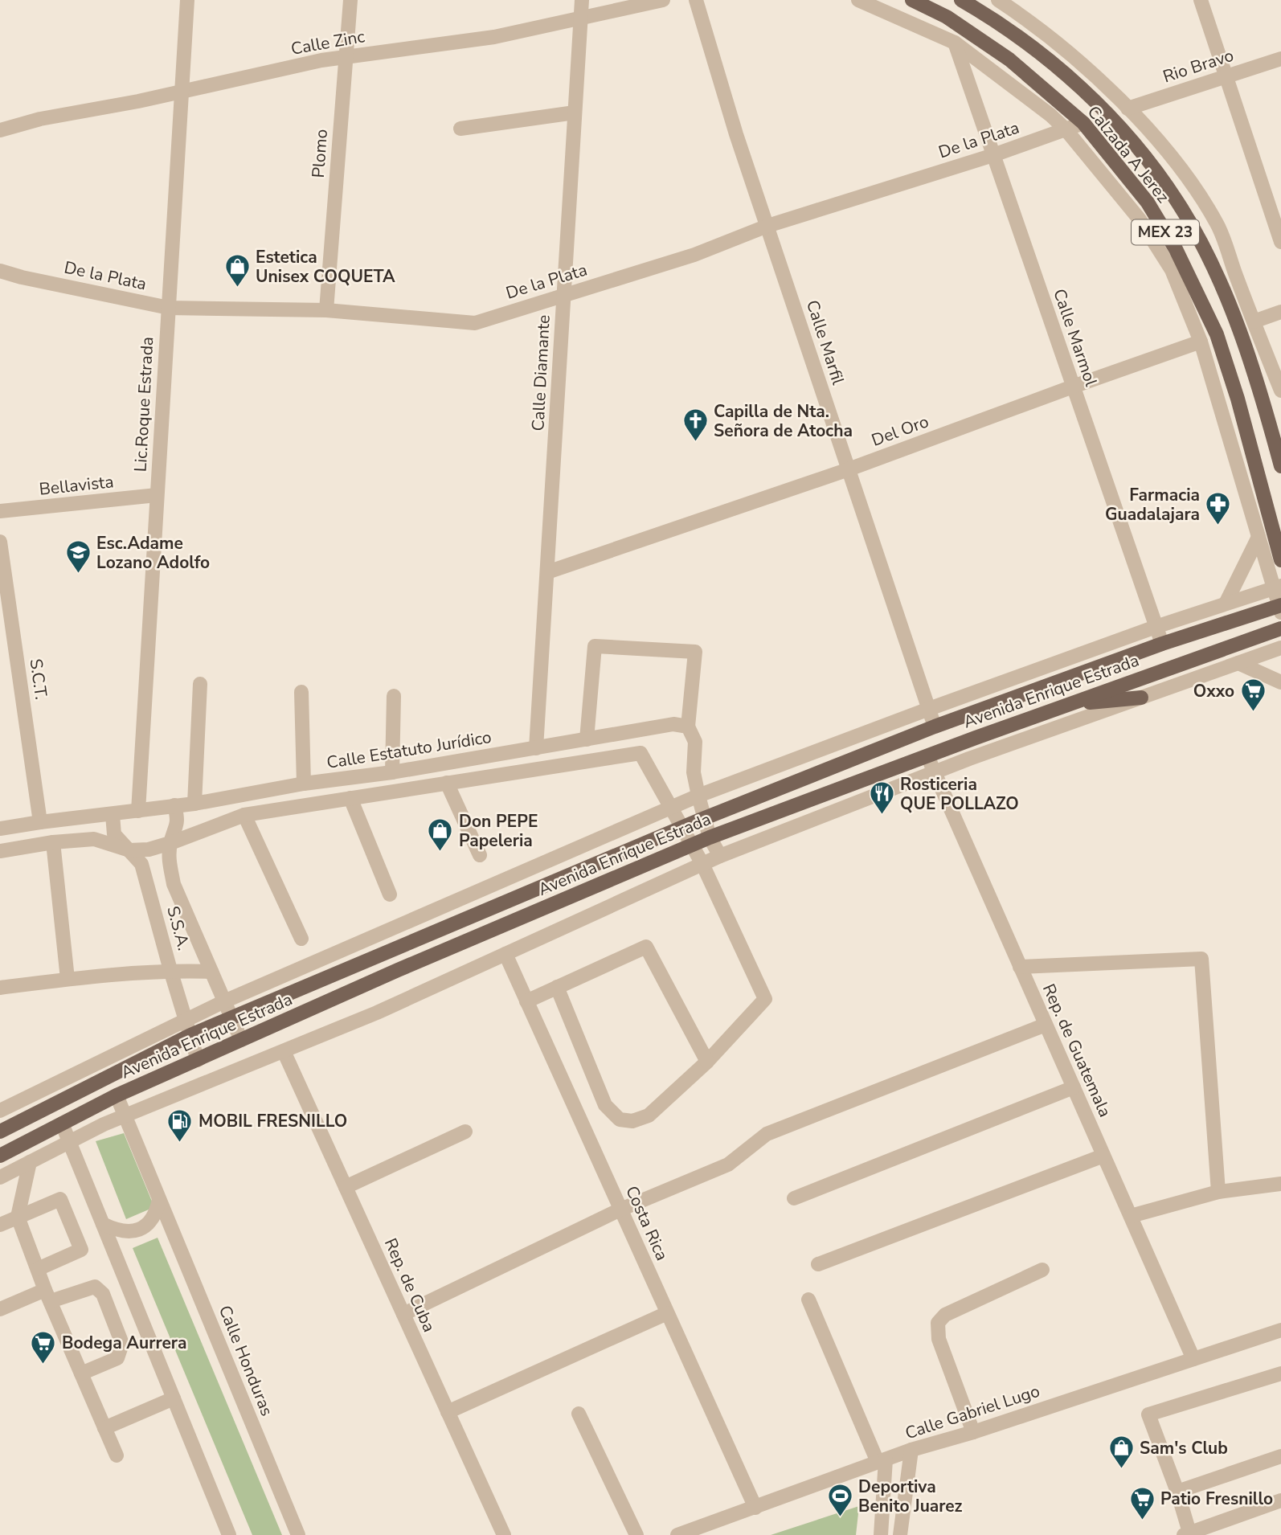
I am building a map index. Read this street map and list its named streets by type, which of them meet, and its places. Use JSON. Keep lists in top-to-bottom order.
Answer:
{
  "streets": {
    "main road": ["Calzada A Jerez", "MEX 23", "Avenida Enrique Estrada"],
    "street": [
      "Calle Zinc",
      "Rio Bravo",
      "De la Plata",
      "Plomo",
      "Calle Marmol",
      "Calle Marfil",
      "Calle Diamante",
      "Lic.Roque Estrada",
      "Del Oro",
      "Bellavista",
      "S.C.T.",
      "Calle Estatuto Jurídico",
      "S.S.A.",
      "Rep. de Guatemala",
      "Costa Rica",
      "Rep. de Cuba",
      "Calle Honduras",
      "Calle Gabriel Lugo"
    ]
  },
  "crossings": [
    ["Calle Zinc", "Plomo"],
    ["Calle Zinc", "Calle Diamante"],
    ["Calle Zinc", "Lic.Roque Estrada"],
    ["De la Plata", "Plomo"],
    ["De la Plata", "Calzada A Jerez"],
    ["De la Plata", "Calle Marmol"],
    ["De la Plata", "Calle Marfil"],
    ["De la Plata", "Calle Diamante"],
    ["De la Plata", "Lic.Roque Estrada"],
    ["Calle Marmol", "Del Oro"],
    ["Calle Marmol", "Avenida Enrique Estrada"],
    ["Calle Marfil", "Del Oro"],
    ["Calle Marfil", "Avenida Enrique Estrada"],
    ["Calle Diamante", "Del Oro"],
    ["Calle Diamante", "Calle Estatuto Jurídico"],
    ["Lic.Roque Estrada", "Bellavista"],
    ["Lic.Roque Estrada", "Calle Estatuto Jurídico"],
    ["S.C.T.", "Calle Estatuto Jurídico"],
    ["Avenida Enrique Estrada", "S.S.A."],
    ["Avenida Enrique Estrada", "Rep. de Guatemala"],
    ["Avenida Enrique Estrada", "Calle Honduras"],
    ["Calle Estatuto Jurídico", "S.S.A."],
    ["Rep. de Guatemala", "Calle Gabriel Lugo"],
    ["Costa Rica", "Calle Gabriel Lugo"]
  ],
  "places": {
    "shop": ["Estetica Unisex COQUETA", "Don PEPE Papeleria", "Sam's Club"],
    "church": ["Capilla de Nta. Señora de Atocha"],
    "pharmacy": ["Farmacia Guadalajara"],
    "school or university": ["Esc.Adame Lozano Adolfo"],
    "supermarket": ["Oxxo", "Bodega Aurrera", "Patio Fresnillo"],
    "restaurant": ["Rosticeria QUE POLLAZO"],
    "fuel station": ["MOBIL FRESNILLO"],
    "sports": ["Deportiva Benito Juarez"]
  }
}
